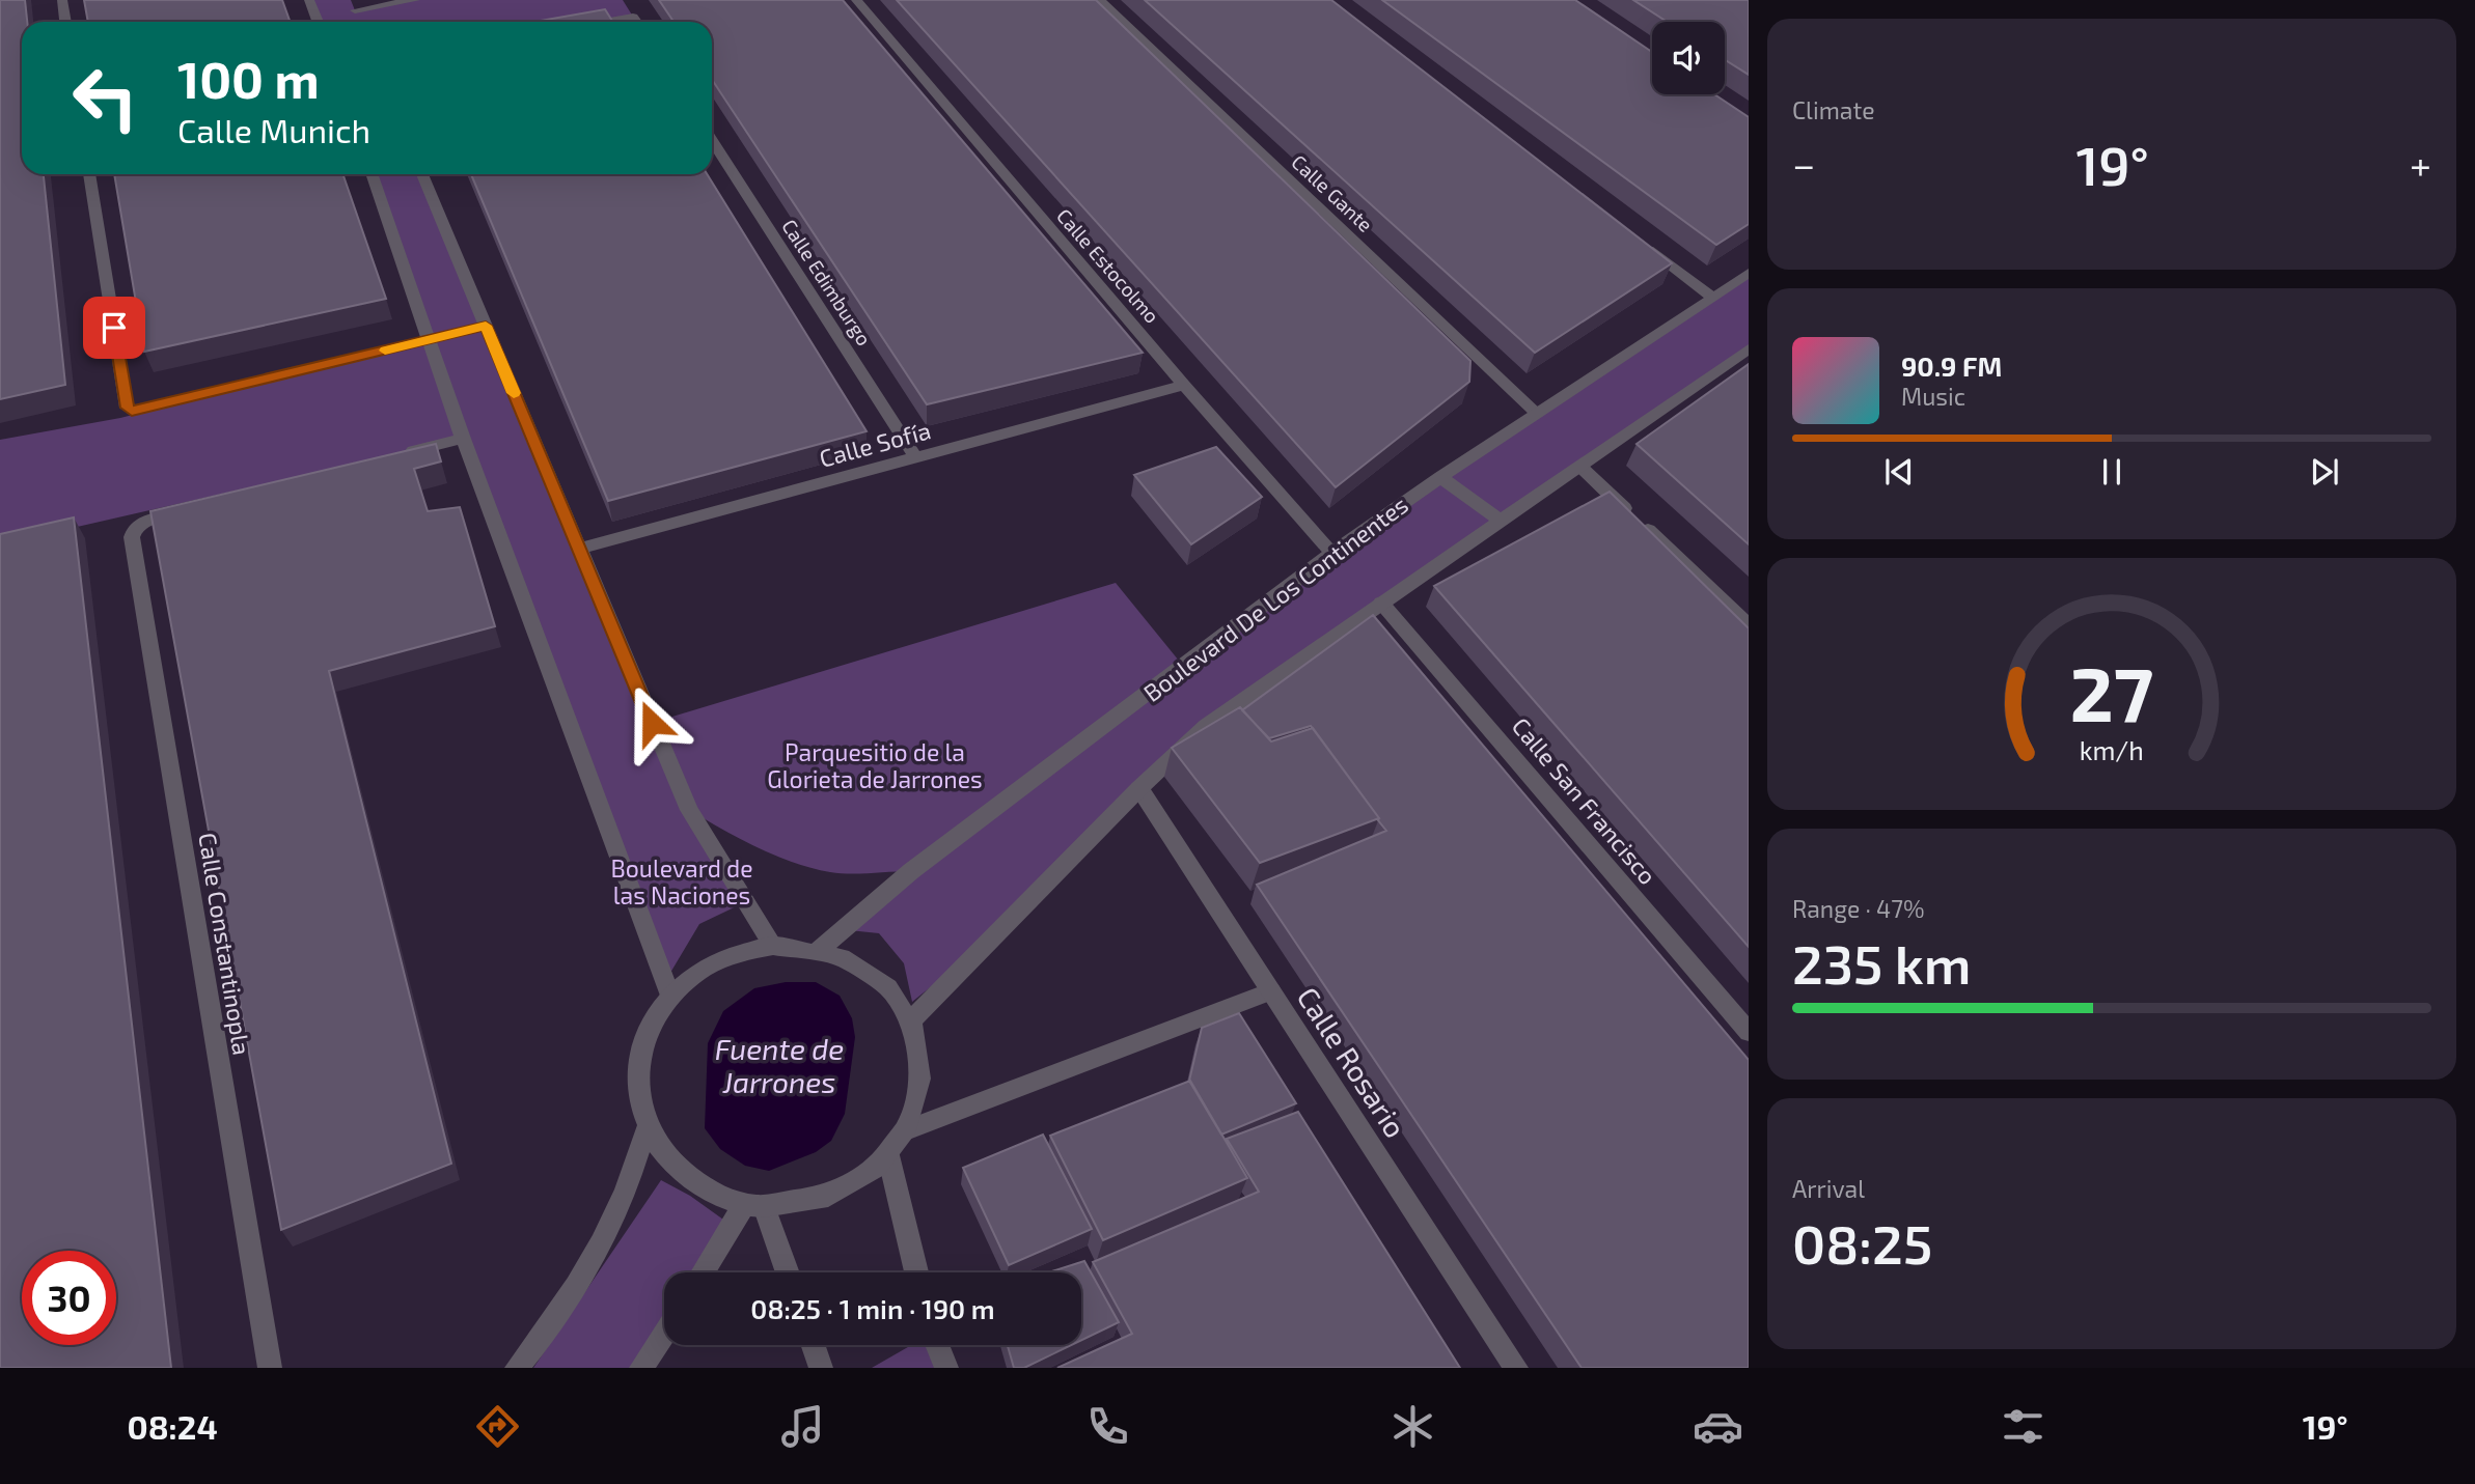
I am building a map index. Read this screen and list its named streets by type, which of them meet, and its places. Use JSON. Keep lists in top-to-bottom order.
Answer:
{
  "streets": {
    "street": [
      "Calle Gante",
      "Calle Estocolmo",
      "Calle Edimburgo",
      "Calle Sofía",
      "Boulevard De Los Continentes",
      "Calle San Francisco",
      "Calle Constantinopla",
      "Calle Rosario"
    ]
  },
  "crossings": [
    ["Calle Gante", "Boulevard De Los Continentes"],
    ["Calle Estocolmo", "Calle Sofía"],
    ["Calle Estocolmo", "Boulevard De Los Continentes"],
    ["Calle Edimburgo", "Calle Sofía"]
  ],
  "water": ["Fuente de Jarrones"],
  "parks": ["Parquesitio de la Glorieta de Jarrones", "Boulevard de las Naciones"],
  "page": {
    "tile": [
      "Climate",
      ["Range · 47%", "235 km"],
      ["Arrival", "08:25"]
    ],
    "turn": ["100 m", "Calle Munich"],
    "heat": ["−", "19°", "+"],
    "song": ["90.9 FM", "Music"],
    "limit": "30",
    "trip": "08:25 · 1 min · 190 m",
    "tabs": ["08:24", "19°"],
    "gauge": ["27", "km/h"]
  }
}
